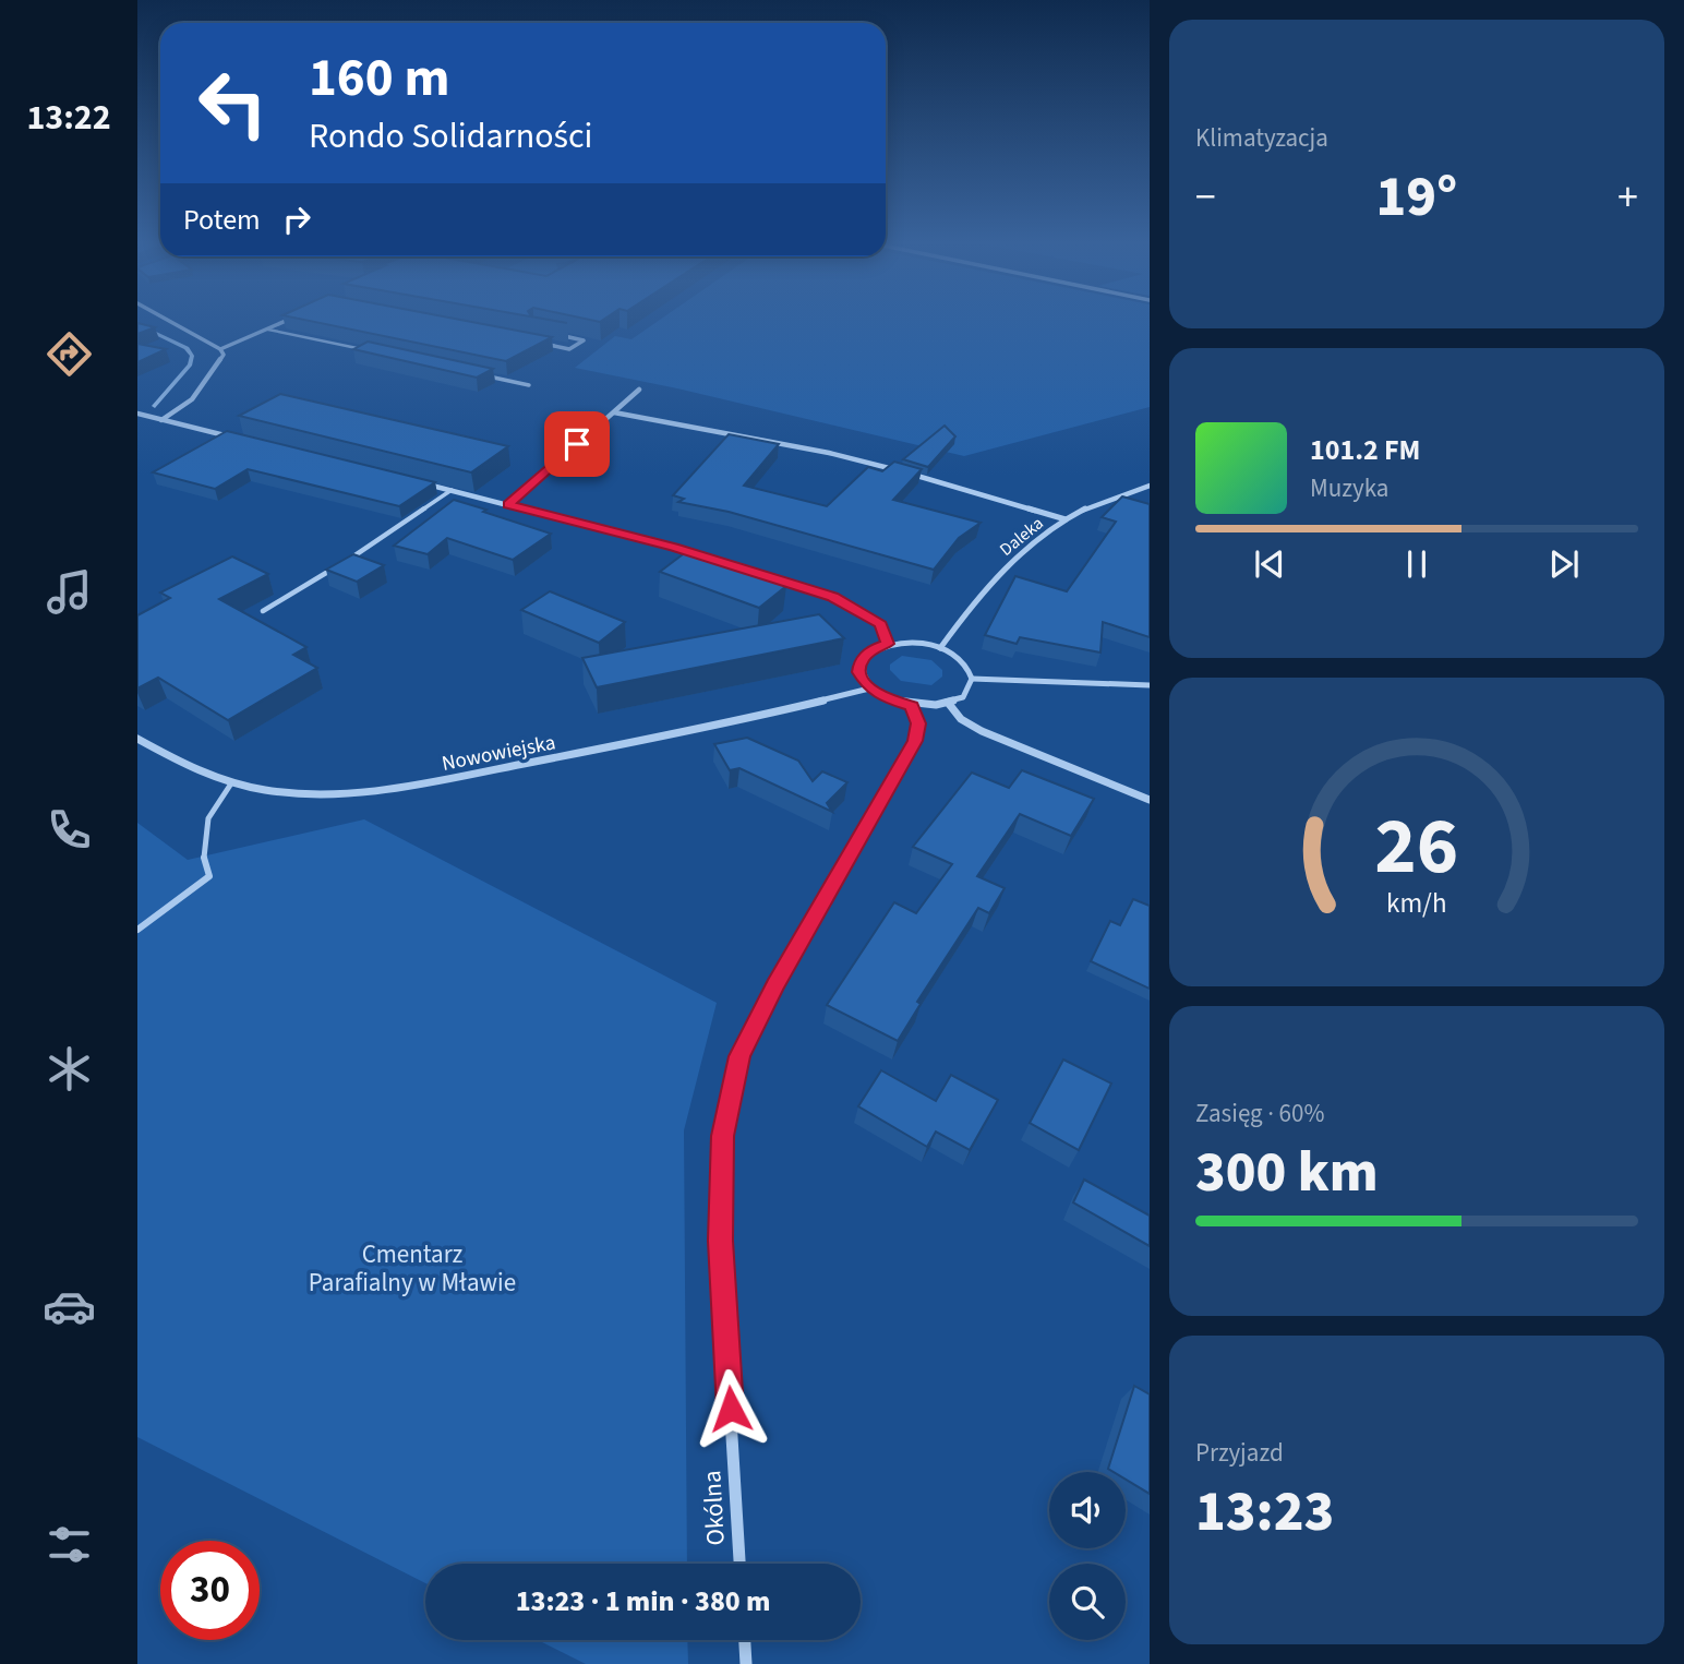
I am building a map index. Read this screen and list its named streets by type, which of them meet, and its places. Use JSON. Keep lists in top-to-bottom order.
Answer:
{
  "streets": {
    "street": ["Daleka", "Nowowiejska", "Okólna"]
  },
  "parks": ["Cmentarz Parafialny w Mławie"],
  "page": {
    "tabs": "13:22",
    "tile": [
      "Klimatyzacja",
      ["Zasięg · 60%", "300 km"],
      ["Przyjazd", "13:23"]
    ],
    "turn": ["160 m", "Rondo Solidarności"],
    "heat": ["−", "19°", "+"],
    "then": "Potem",
    "song": ["101.2 FM", "Muzyka"],
    "limit": "30",
    "trip": "13:23 · 1 min · 380 m",
    "gauge": ["26", "km/h"]
  }
}
